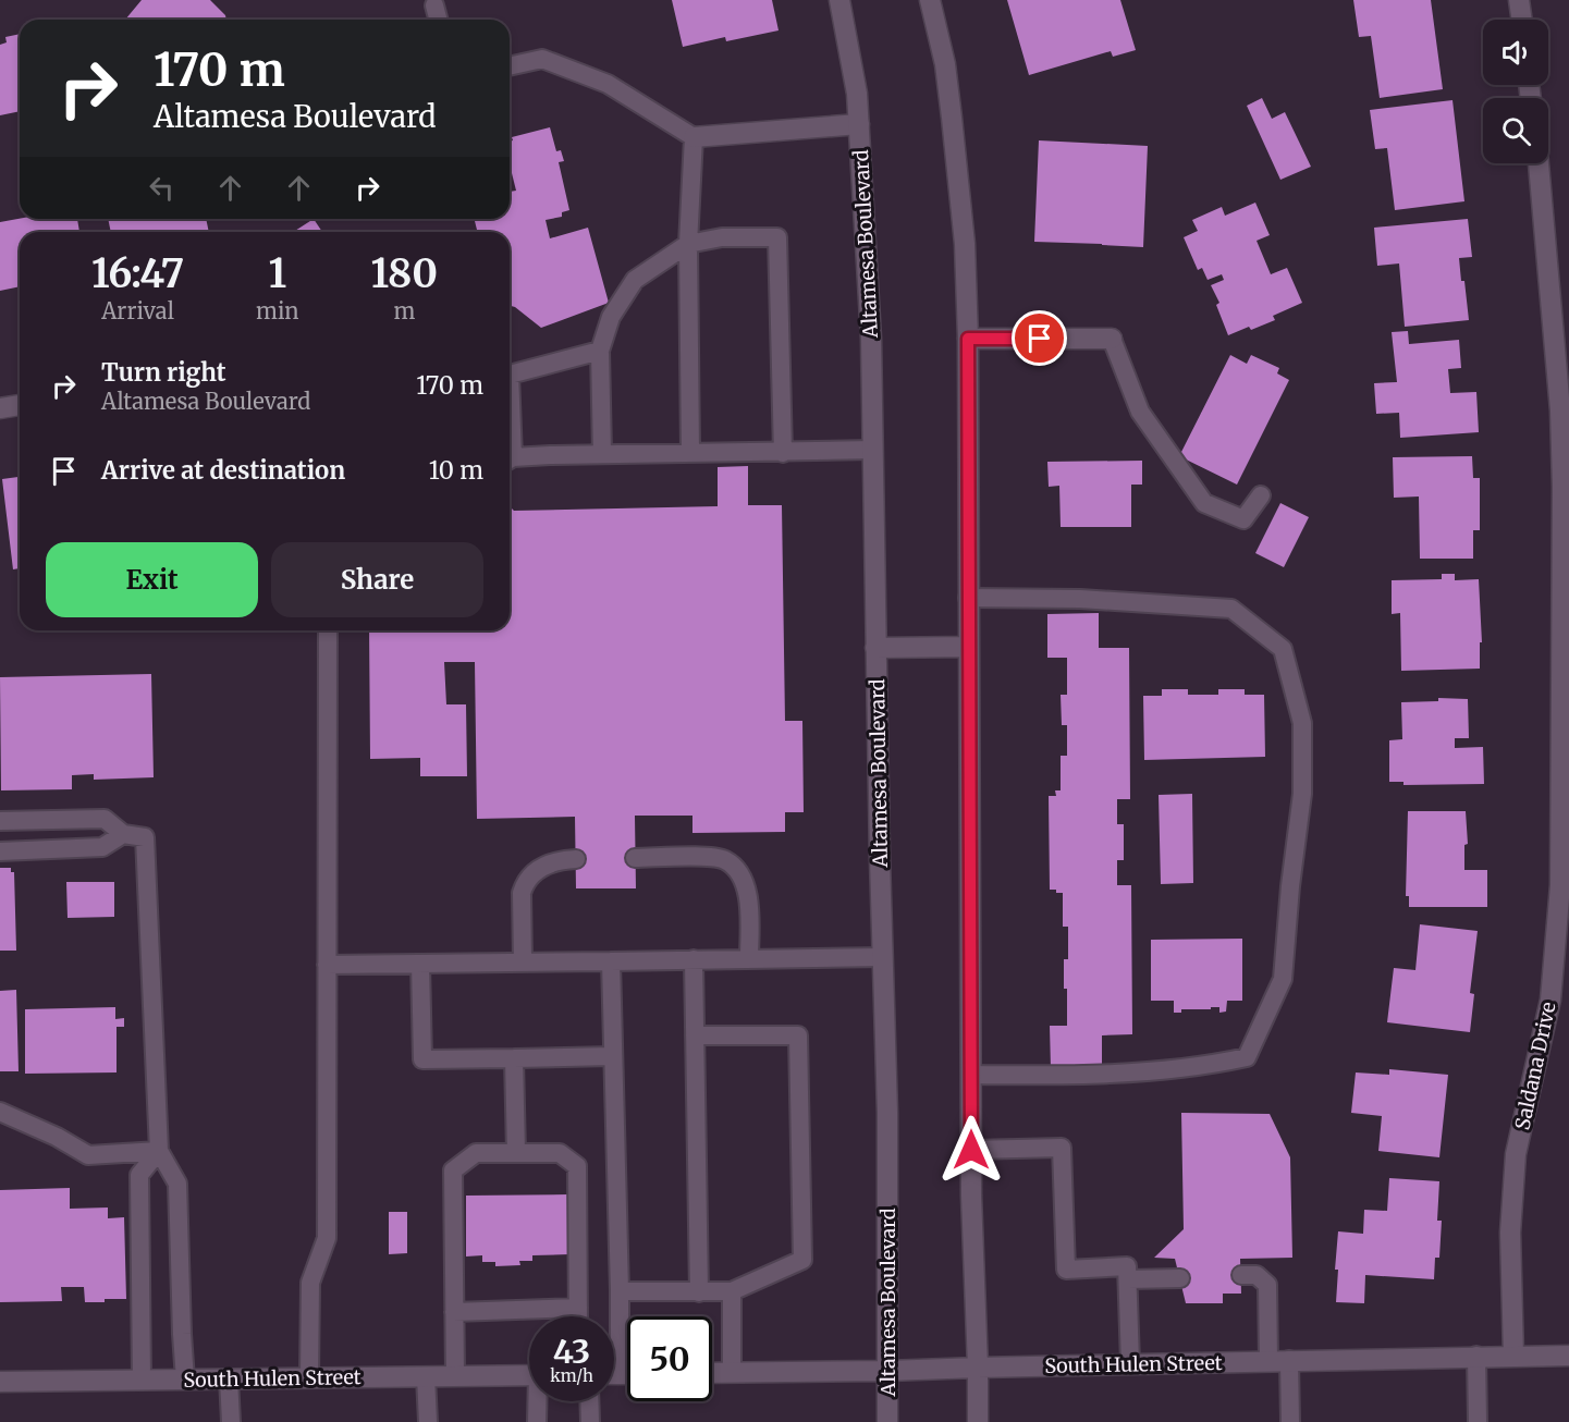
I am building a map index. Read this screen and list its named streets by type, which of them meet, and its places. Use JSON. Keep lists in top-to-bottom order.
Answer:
{
  "streets": {
    "main road": ["Altamesa Boulevard", "Saldana Drive", "South Hulen Street"]
  },
  "crossings": [
    ["Altamesa Boulevard", "South Hulen Street"],
    ["Saldana Drive", "South Hulen Street"]
  ],
  "page": {
    "turn": ["170 m", "Altamesa Boulevard"],
    "eta": [
      "16:47",
      "Arrival",
      "1",
      "min",
      "180",
      "m"
    ],
    "list": [
      {
        "name": "Turn right",
        "note": "Altamesa Boulevard",
        "value": "170 m"
      },
      {
        "name": "Arrive at destination",
        "value": "10 m"
      }
    ],
    "buttons": ["Exit", "Share"],
    "speed": "43 km/h",
    "limit": "50"
  }
}
